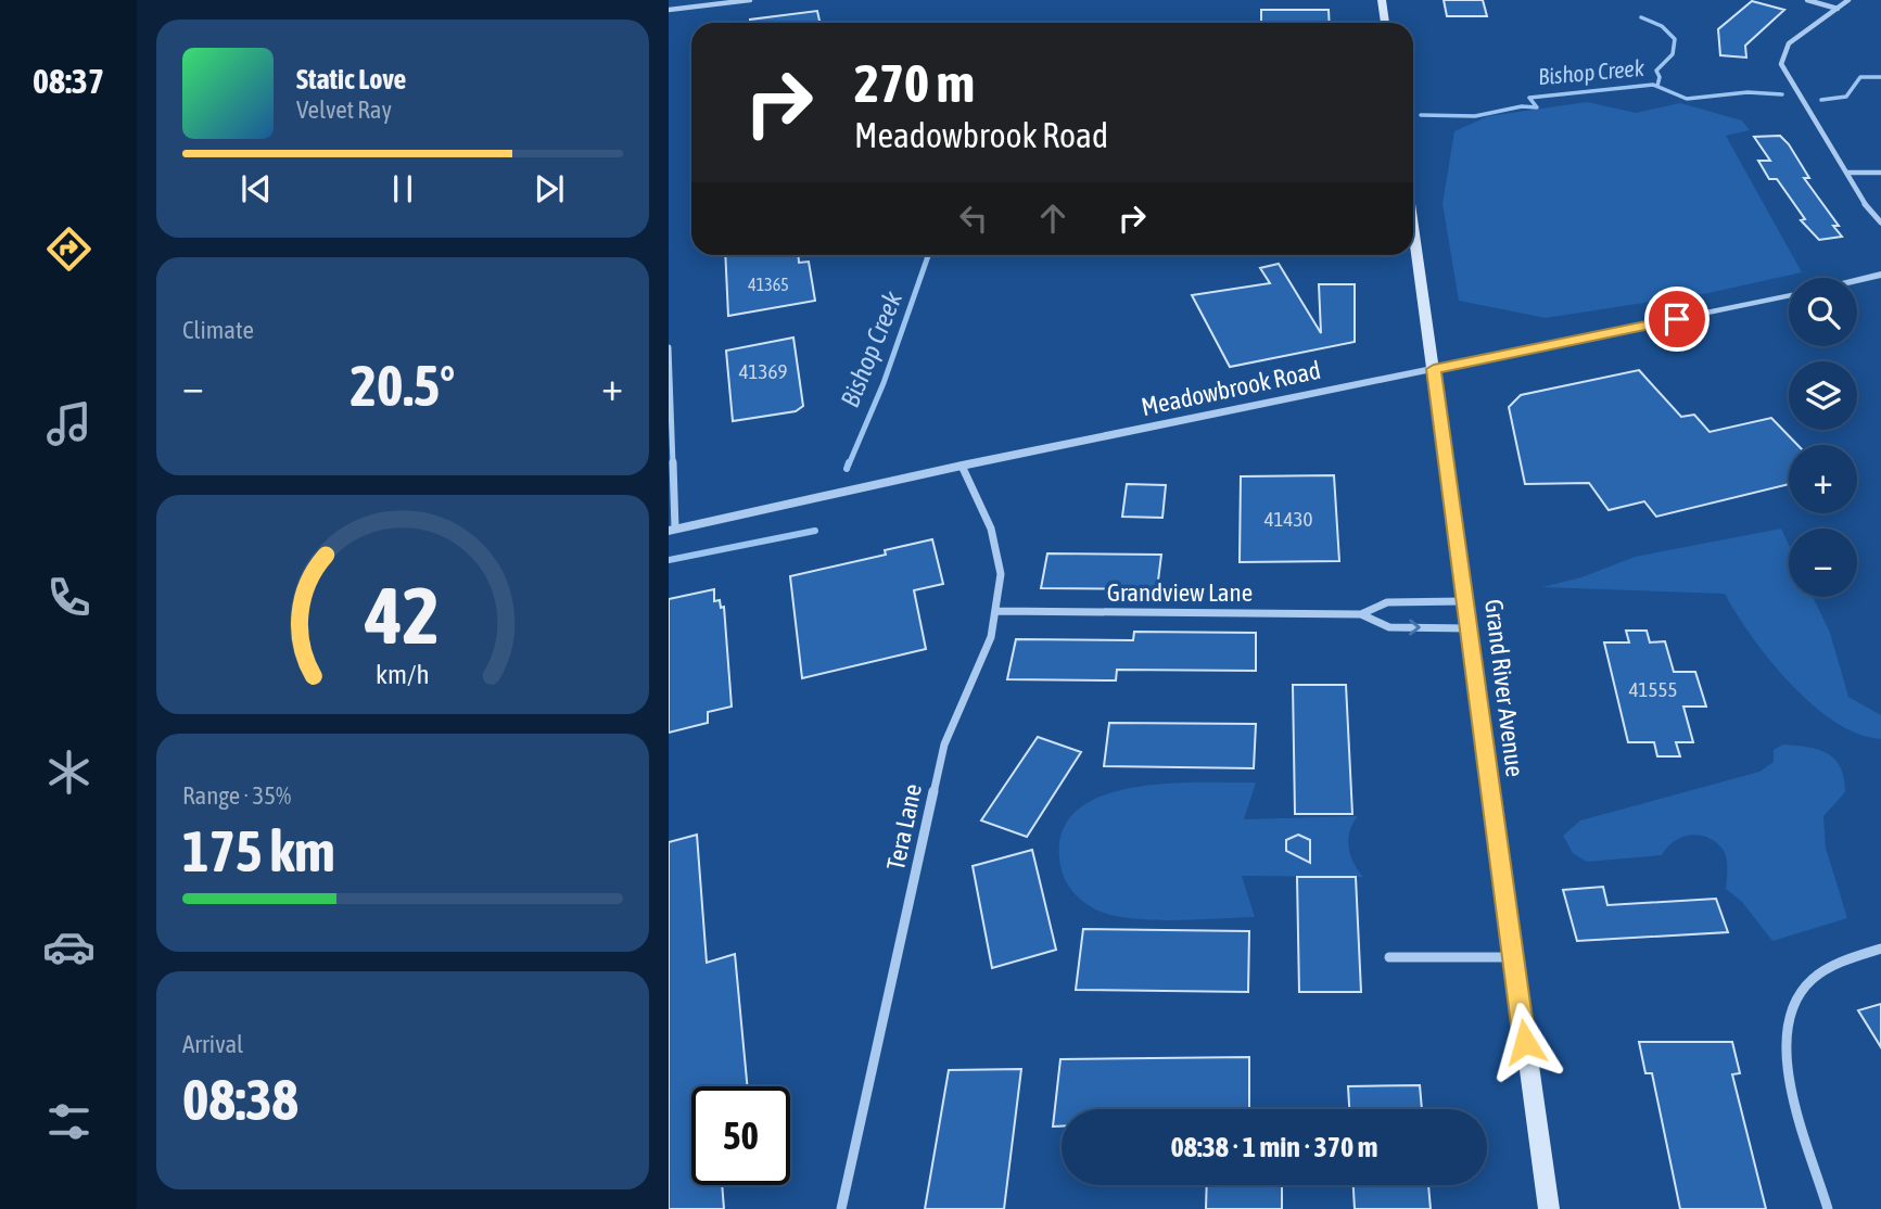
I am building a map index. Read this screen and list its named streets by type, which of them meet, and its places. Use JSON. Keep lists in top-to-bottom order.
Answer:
{
  "streets": {
    "main road": ["Grand River Avenue"],
    "street": ["Meadowbrook Road", "Grandview Lane", "Tera Lane"]
  },
  "crossings": [
    ["Meadowbrook Road", "Grand River Avenue"],
    ["Meadowbrook Road", "Tera Lane"],
    ["Grandview Lane", "Grand River Avenue"],
    ["Grandview Lane", "Tera Lane"]
  ],
  "water": ["Bishop Creek"],
  "house_numbers": [
    "41365",
    "41369",
    "41430",
    "41555"
  ],
  "page": {
    "tabs": "08:37",
    "turn": ["270 m", "Meadowbrook Road"],
    "song": ["Static Love", "Velvet Ray"],
    "tile": [
      "Climate",
      ["Range · 35%", "175 km"],
      ["Arrival", "08:38"]
    ],
    "map_buttons": ["+", "−"],
    "heat": ["−", "20.5°", "+"],
    "limit": "50",
    "trip": "08:38 · 1 min · 370 m",
    "gauge": ["42", "km/h"]
  }
}
